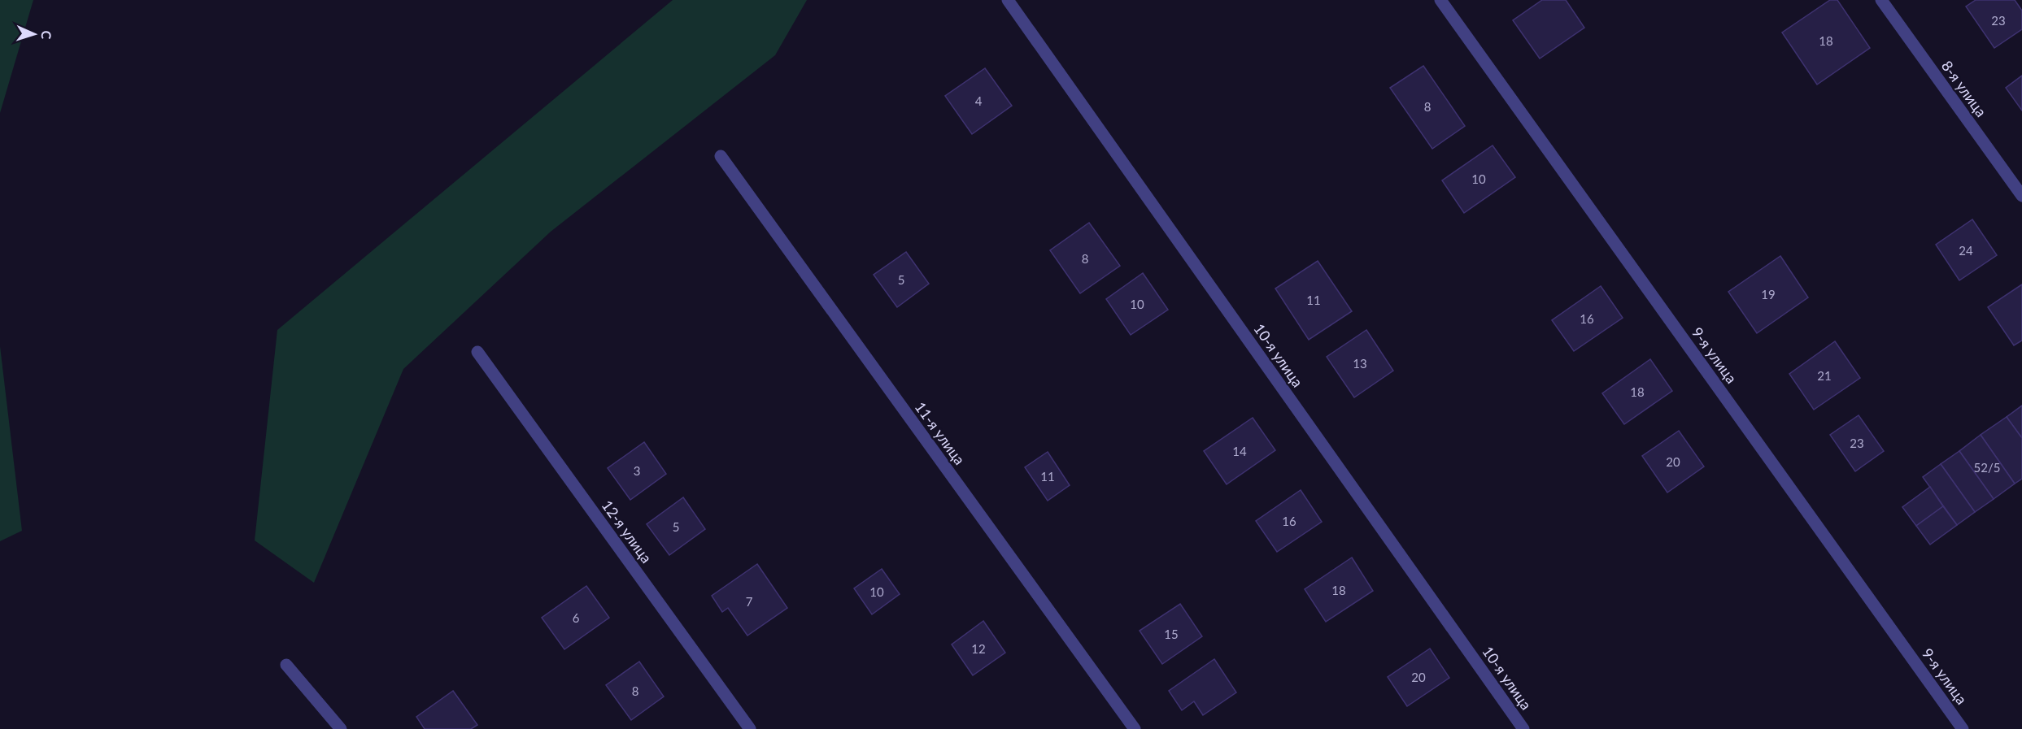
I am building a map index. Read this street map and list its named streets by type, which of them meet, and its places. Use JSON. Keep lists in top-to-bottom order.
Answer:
{
  "streets": {
    "street": [
      "8-я улица",
      "10-я улица",
      "9-я улица",
      "11-я улица",
      "12-я улица"
    ]
  },
  "house_numbers": [
    "23",
    "18",
    "4",
    "8",
    "10",
    "24",
    "8",
    "5",
    "19",
    "11",
    "10",
    "16",
    "13",
    "21",
    "18",
    "23",
    "14",
    "20",
    "52/5",
    "3",
    "11",
    "16",
    "5",
    "18",
    "10",
    "7",
    "6",
    "15",
    "12",
    "20",
    "8"
  ],
  "north": "right"
}
